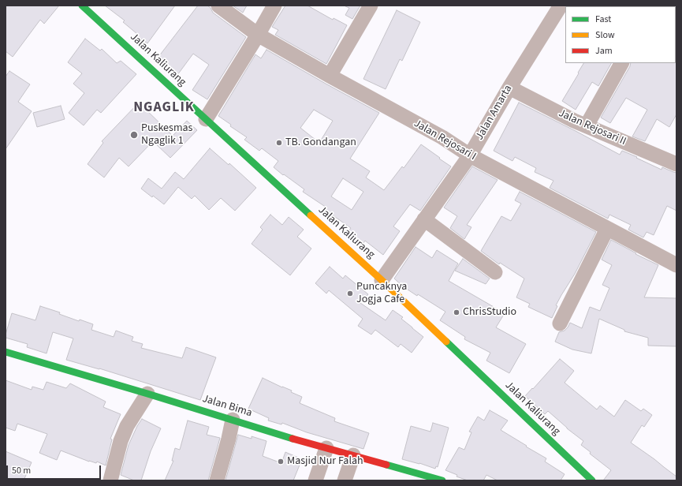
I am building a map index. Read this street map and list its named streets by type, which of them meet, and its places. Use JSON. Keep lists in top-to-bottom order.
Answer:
{
  "streets": {
    "main road": ["Jalan Kaliurang", "Jalan Bima"],
    "street": ["Jalan Amarta", "Jalan Rejosari II", "Jalan Rejosari I"]
  },
  "crossings": [
    ["Jalan Kaliurang", "Jalan Amarta"],
    ["Jalan Amarta", "Jalan Rejosari II"],
    ["Jalan Amarta", "Jalan Rejosari I"]
  ],
  "districts": ["NGAGLIK"],
  "places": [
    "Puskesmas Ngaglik 1",
    "TB. Gondangan",
    "Puncaknya Jogja Cafe",
    "ChrisStudio",
    "Masjid Nur Falah"
  ],
  "legend": ["Fast", "Slow", "Jam"],
  "scale_bar": "50 m"
}
